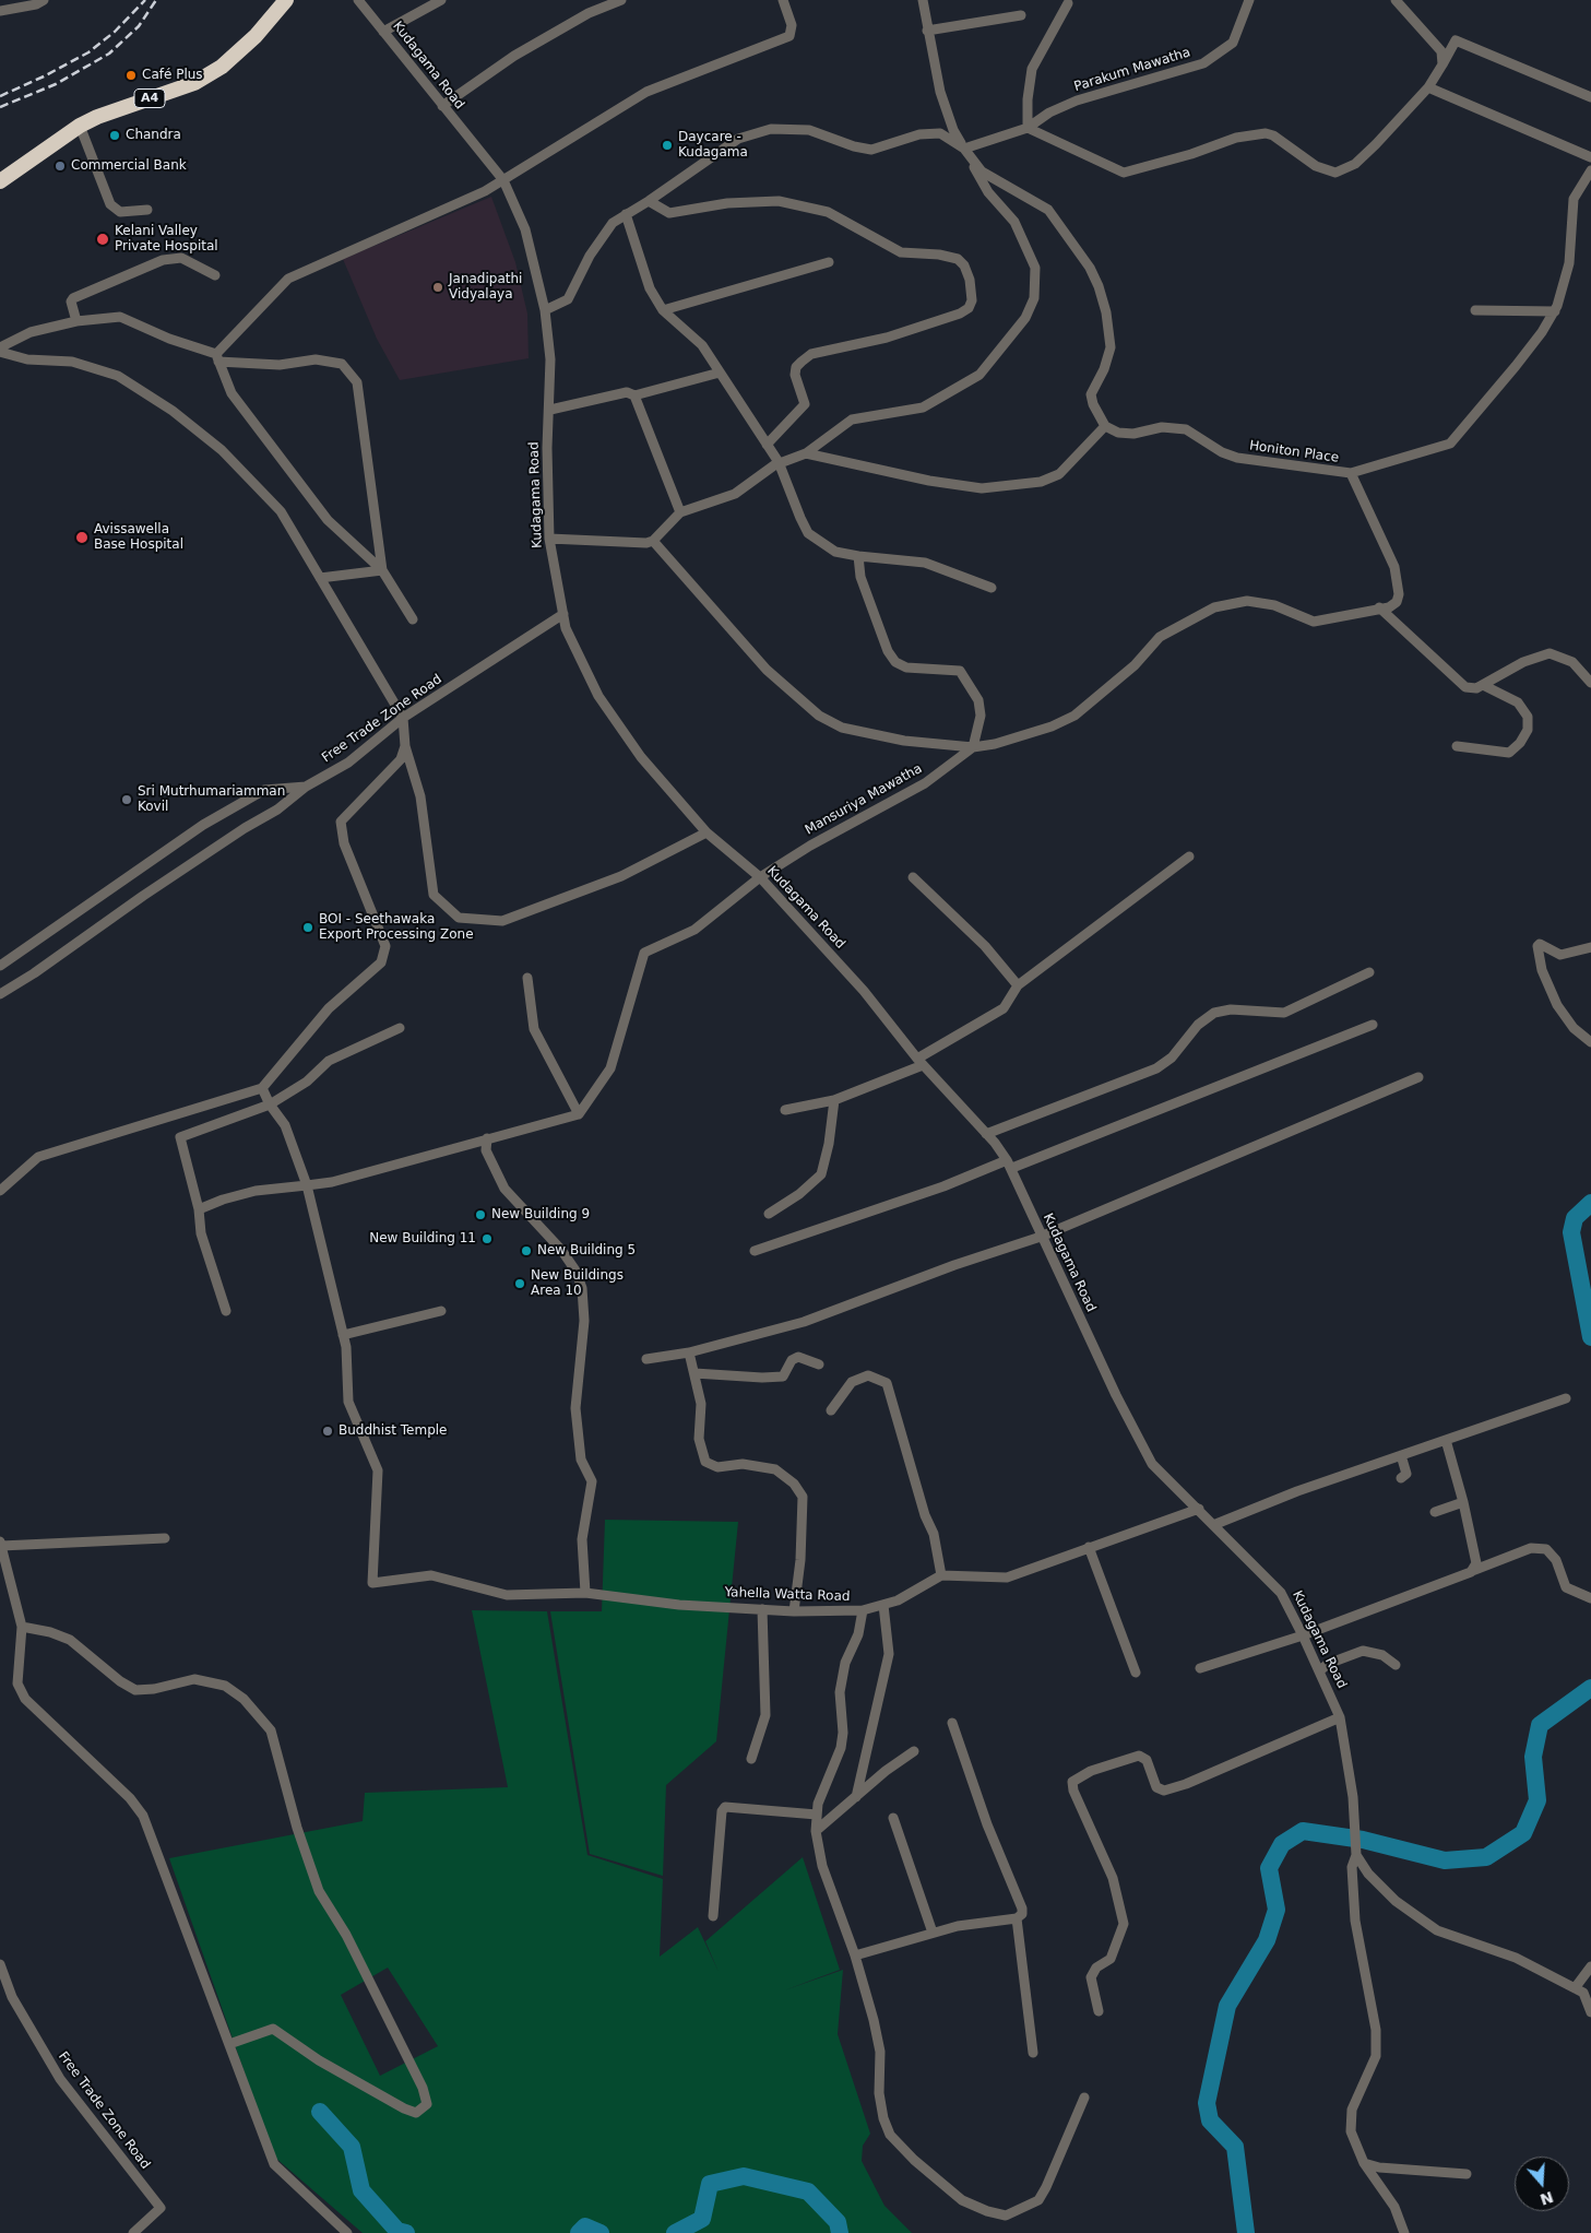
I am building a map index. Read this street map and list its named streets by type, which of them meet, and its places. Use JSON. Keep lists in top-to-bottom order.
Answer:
{
  "streets": {
    "highway": ["A4"],
    "street": [
      "Kudagama Road",
      "Parakum Mawatha",
      "Honiton Place",
      "Free Trade Zone Road",
      "Mansuriya Mawatha",
      "Yahella Watta Road"
    ]
  },
  "crossings": [
    ["Kudagama Road", "Free Trade Zone Road"],
    ["Kudagama Road", "Mansuriya Mawatha"]
  ],
  "places": [
    "Café Plus",
    "Chandra",
    "Daycare - Kudagama",
    "Commercial Bank",
    "Kelani Valley Private Hospital",
    "Janadipathi Vidyalaya",
    "Avissawella Base Hospital",
    "Sri Mutrhumariamman Kovil",
    "BOI - Seethawaka Export Processing Zone",
    "New Building 9",
    "New Building 11",
    "New Building 5",
    "New Buildings Area 10",
    "Buddhist Temple"
  ],
  "north": "bottom"
}
